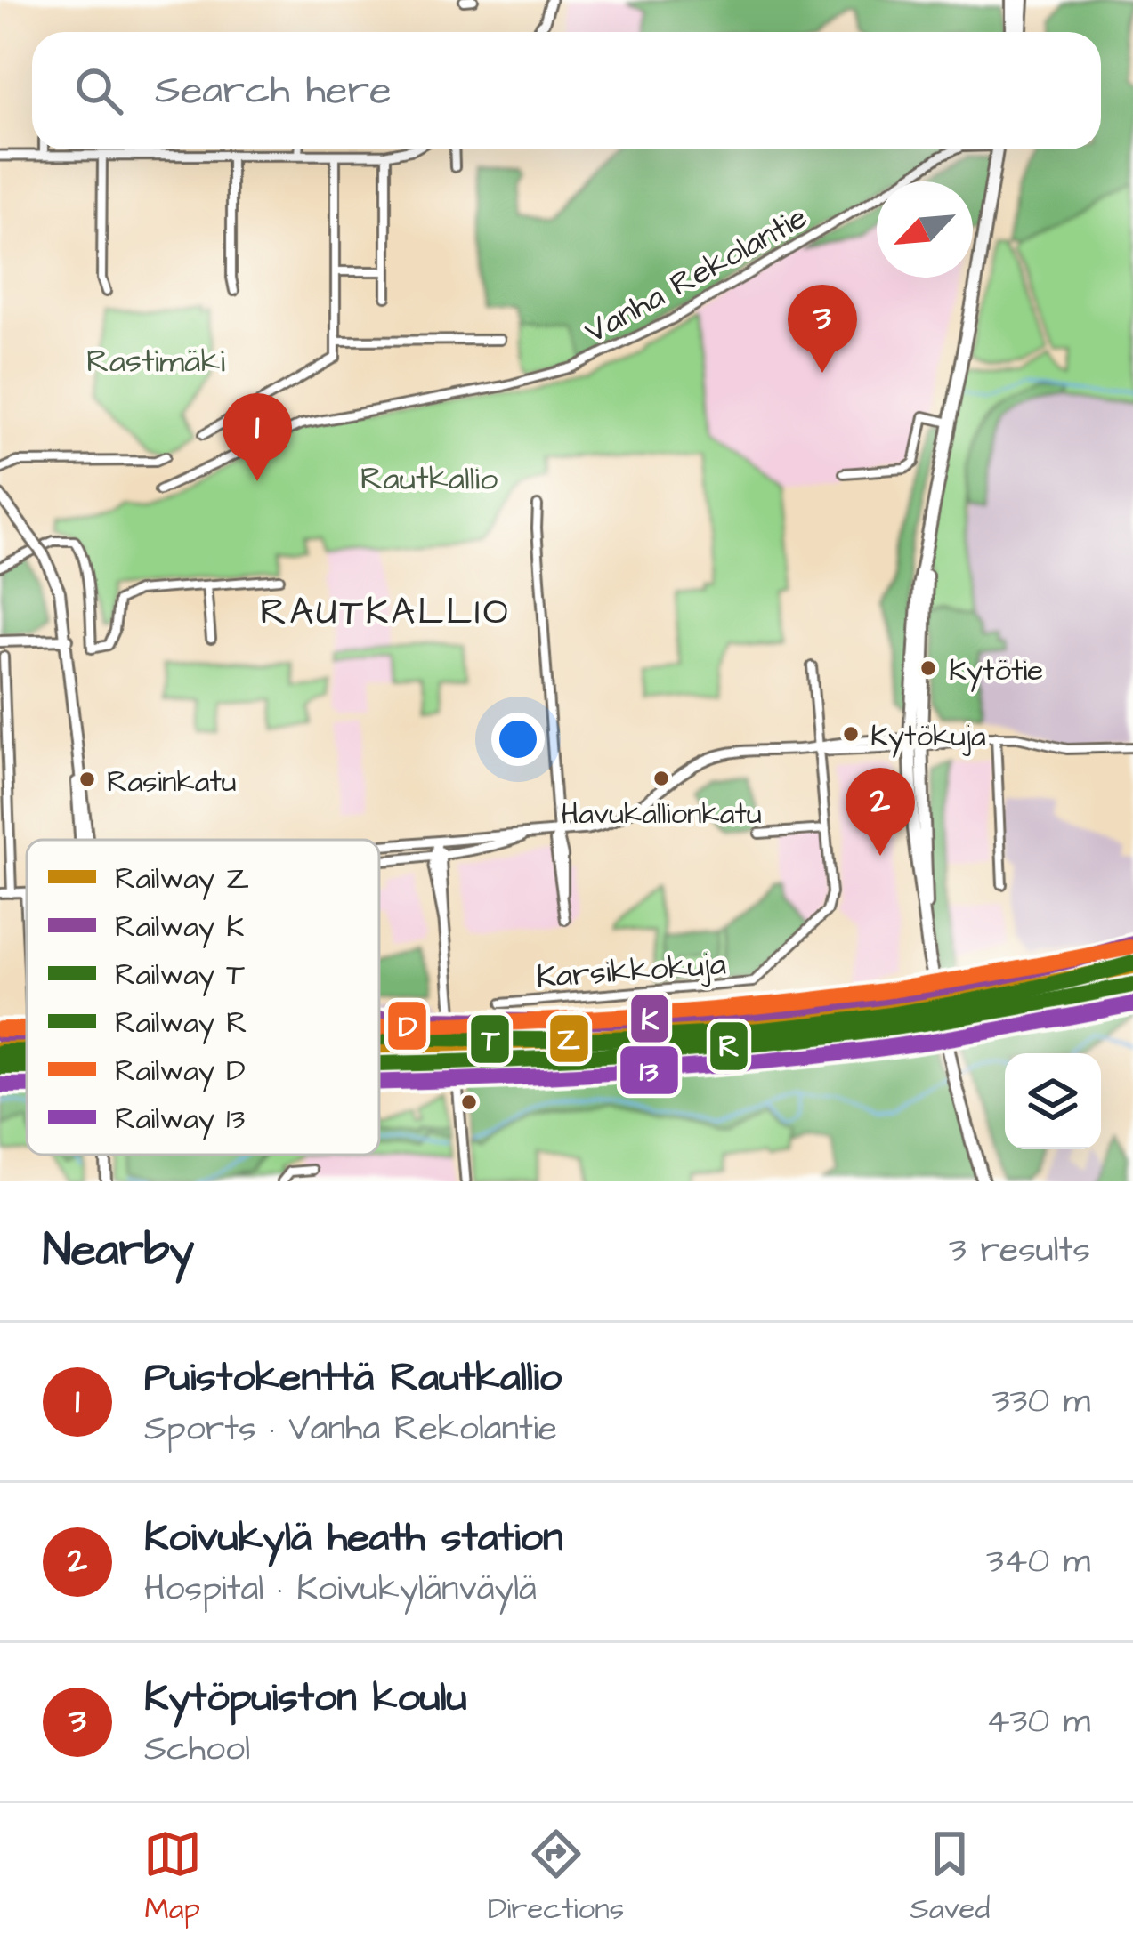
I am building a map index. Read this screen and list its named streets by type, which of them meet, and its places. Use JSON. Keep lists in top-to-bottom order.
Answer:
{
  "streets": {
    "street": ["Vanha Rekolantie", "Karsikkokuja"]
  },
  "districts": ["RAUTKALLIO"],
  "parks": ["Rastimäki", "Rautkallio"],
  "places": [
    "Kytötie",
    "Kytökuja",
    "Havukallionkatu",
    "Rasinkatu"
  ],
  "lines": [
    "rail line K",
    "rail line D",
    "rail line T",
    "rail line Z",
    "rail line R",
    "rail line 13"
  ],
  "legend": [
    "Railway Z",
    "Railway K",
    "Railway T",
    "Railway R",
    "Railway D",
    "Railway 13"
  ],
  "north": "bottom left",
  "page": {
    "search": "Search here",
    "pins": ["3", "1", "2"],
    "heading": ["Nearby", "3 results"],
    "list": [
      {
        "mark": "1",
        "name": "Puistokenttä Rautkallio",
        "note": "Sports · Vanha Rekolantie",
        "value": "330 m"
      },
      {
        "mark": "2",
        "name": "Koivukylä heath station",
        "note": "Hospital · Koivukylänväylä",
        "value": "340 m"
      },
      {
        "mark": "3",
        "name": "Kytöpuiston koulu",
        "note": "School",
        "value": "430 m"
      }
    ],
    "nav": ["Map", "Directions", "Saved"]
  }
}
